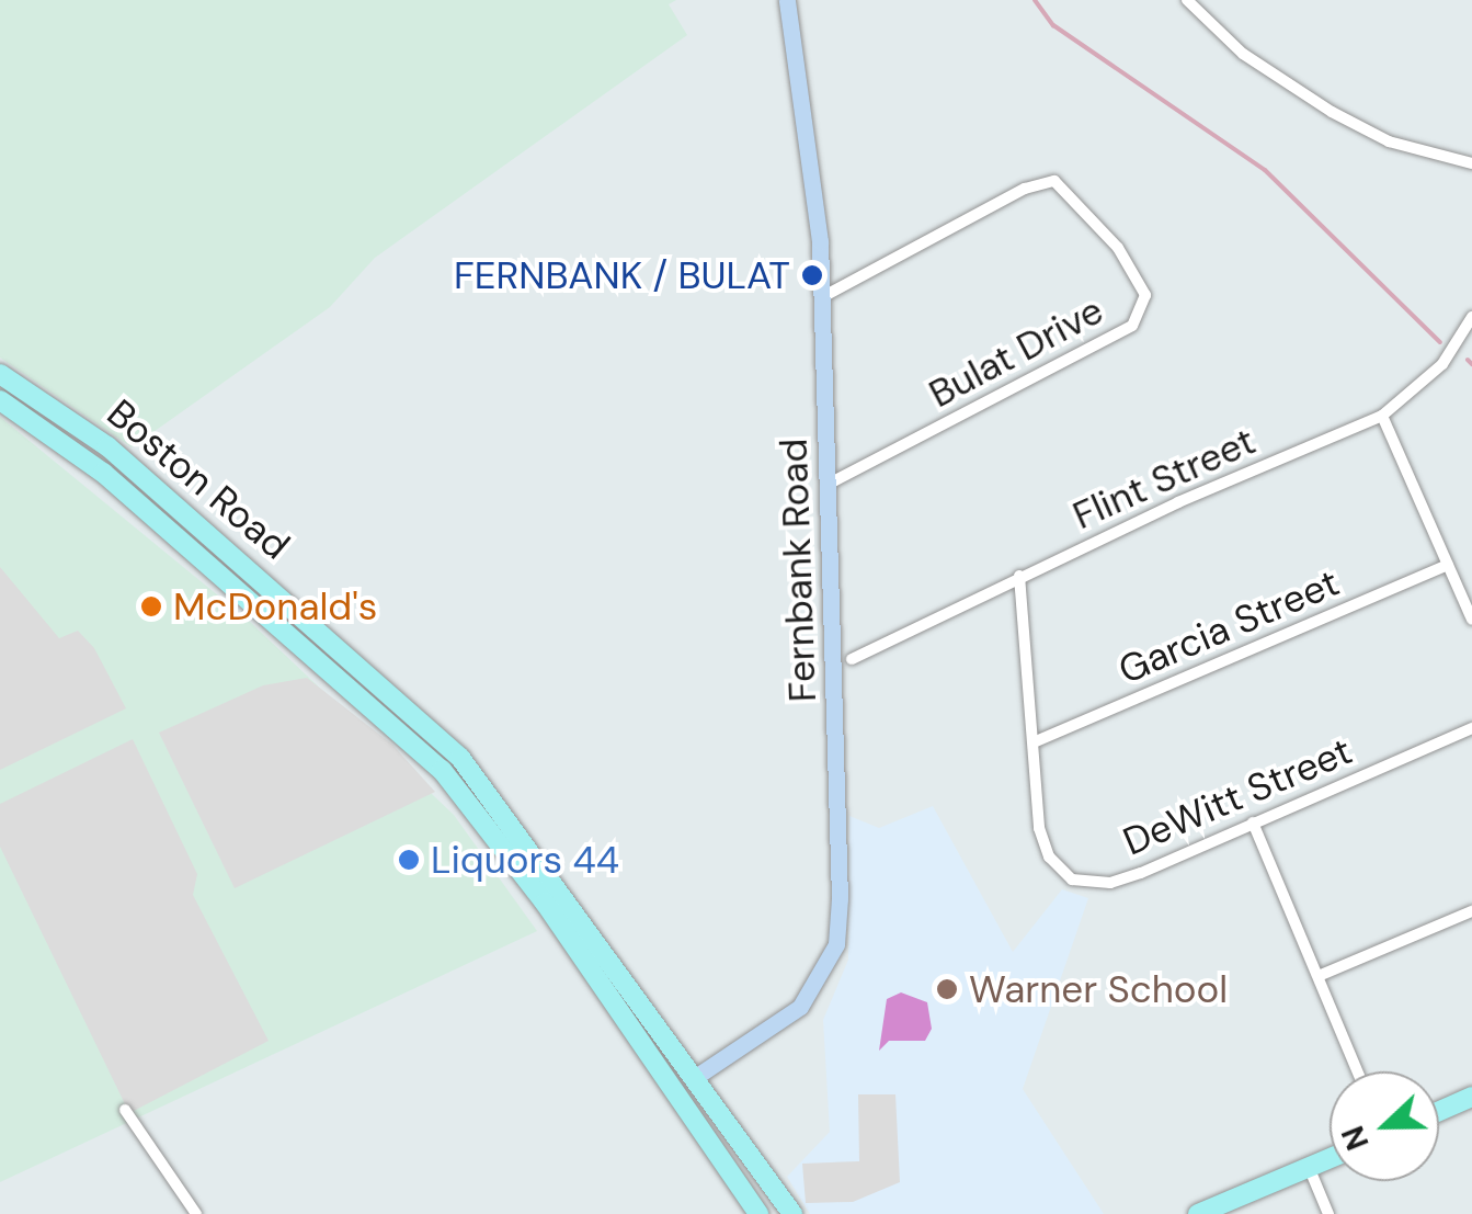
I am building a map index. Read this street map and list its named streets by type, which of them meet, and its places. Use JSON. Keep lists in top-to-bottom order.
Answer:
{
  "streets": {
    "main road": ["Boston Road", "Fernbank Road"],
    "street": [
      "Bulat Drive",
      "Flint Street",
      "Garcia Street",
      "DeWitt Street"
    ]
  },
  "crossings": [
    ["Bulat Drive", "Fernbank Road"],
    ["Flint Street", "DeWitt Street"],
    ["Boston Road", "Fernbank Road"],
    ["Garcia Street", "DeWitt Street"]
  ],
  "places": [
    "FERNBANK / BULAT",
    "McDonald's",
    "Liquors 44",
    "Warner School"
  ],
  "north": "left"
}
